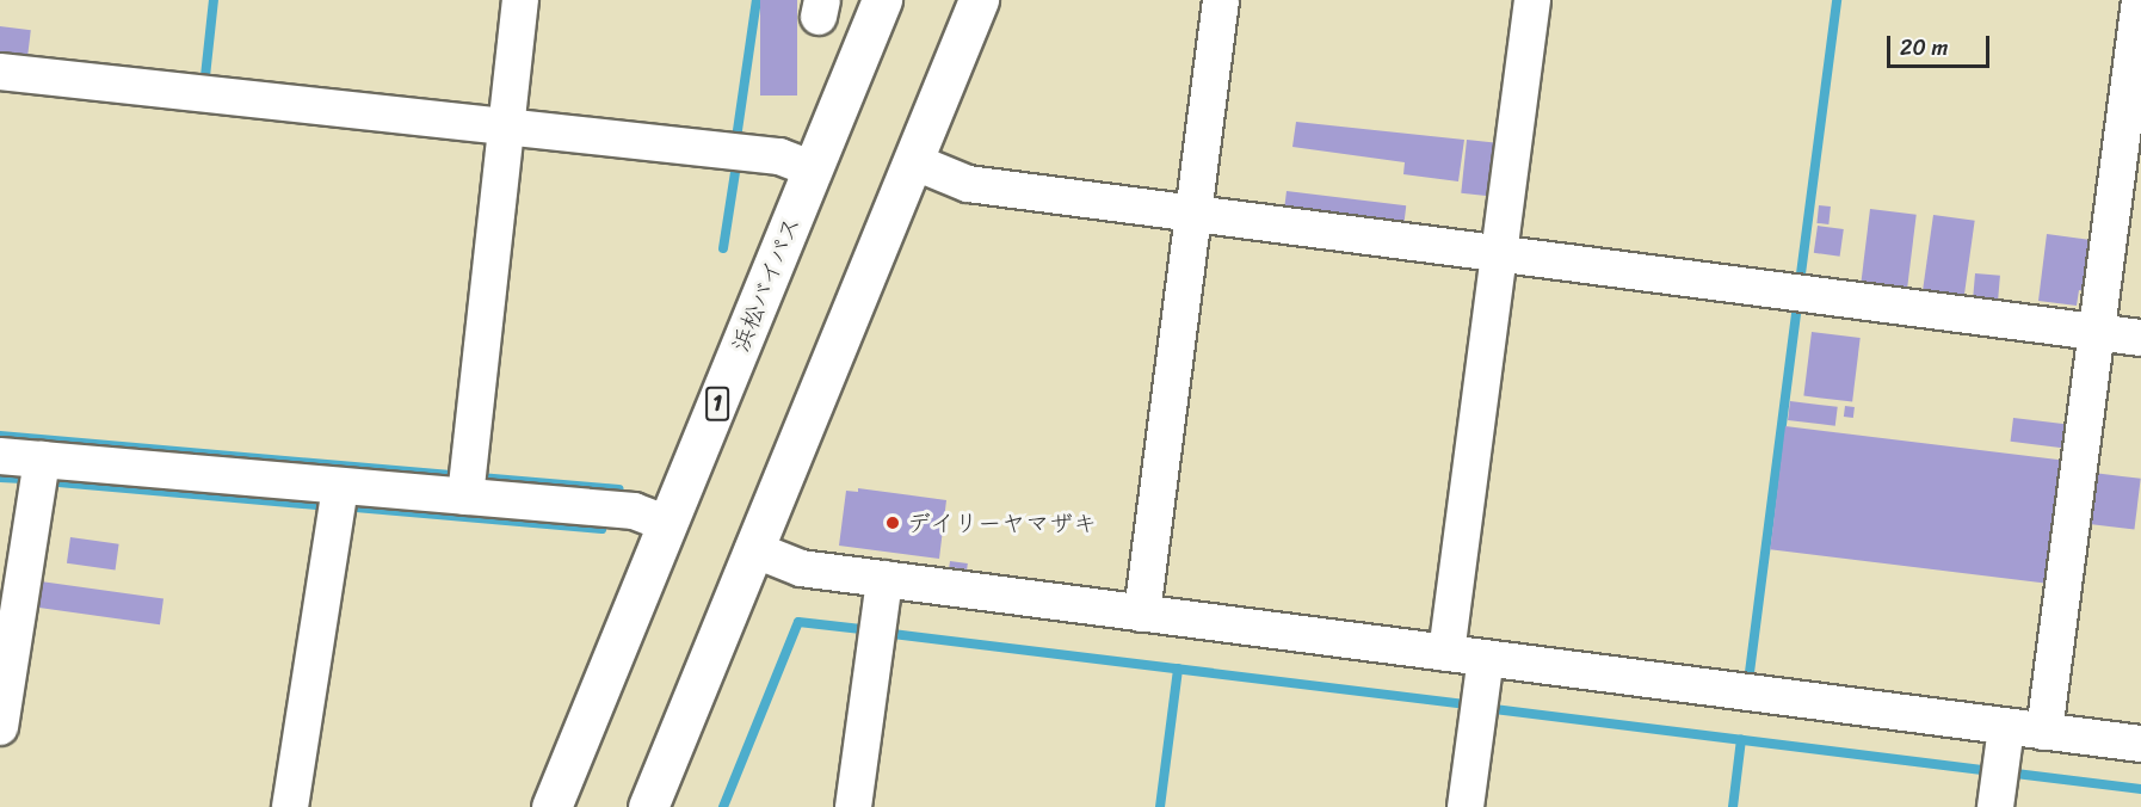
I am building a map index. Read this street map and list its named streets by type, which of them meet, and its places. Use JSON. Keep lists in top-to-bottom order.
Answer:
{
  "streets": {
    "highway": ["浜松バイパス", "1"]
  },
  "places": ["デイリーヤマザキ"],
  "scale_bar": "20 m"
}
